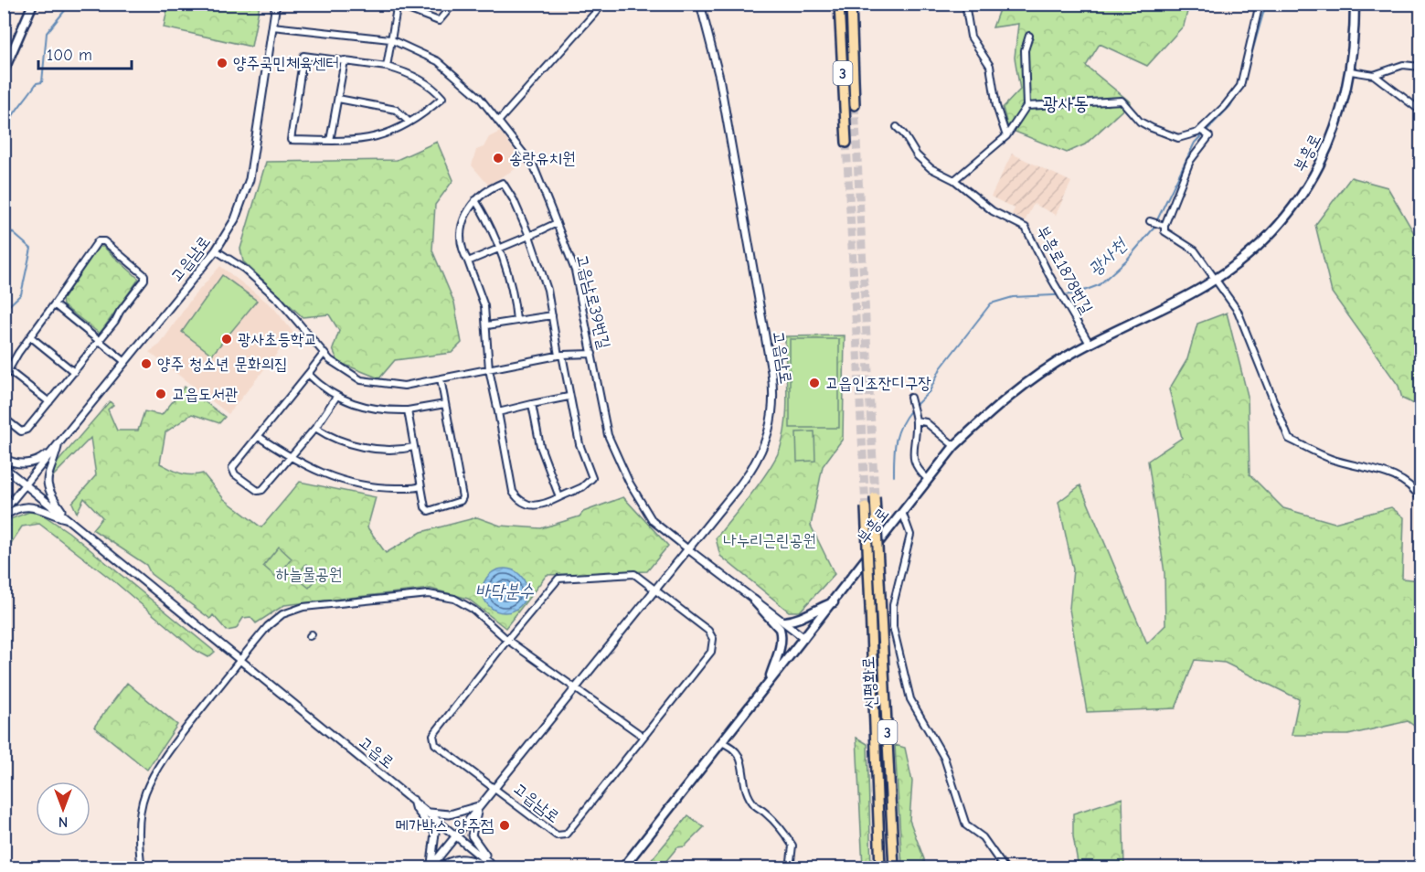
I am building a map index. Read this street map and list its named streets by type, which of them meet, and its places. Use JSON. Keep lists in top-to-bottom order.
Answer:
{
  "streets": {
    "highway": ["3", "신평화로"],
    "main road": ["부흥로"],
    "street": [
      "고읍남로",
      "부흥로1878번길",
      "고읍남로39번길",
      "고읍로"
    ]
  },
  "crossings": [
    ["부흥로", "부흥로1878번길"],
    ["고읍남로", "고읍남로39번길"],
    ["고읍남로", "고읍로"]
  ],
  "districts": ["광사동"],
  "water": ["광사천", "바닥분수"],
  "parks": ["나누리근린공원", "하늘물공원"],
  "places": [
    "양주국민체육센터",
    "송랑유치원",
    "광사초등학교",
    "양주 청소년 문화의집",
    "고읍인조잔디구장",
    "고읍도서관",
    "메가박스 양주점"
  ],
  "scale_bar": "100 m",
  "north": "bottom"
}
